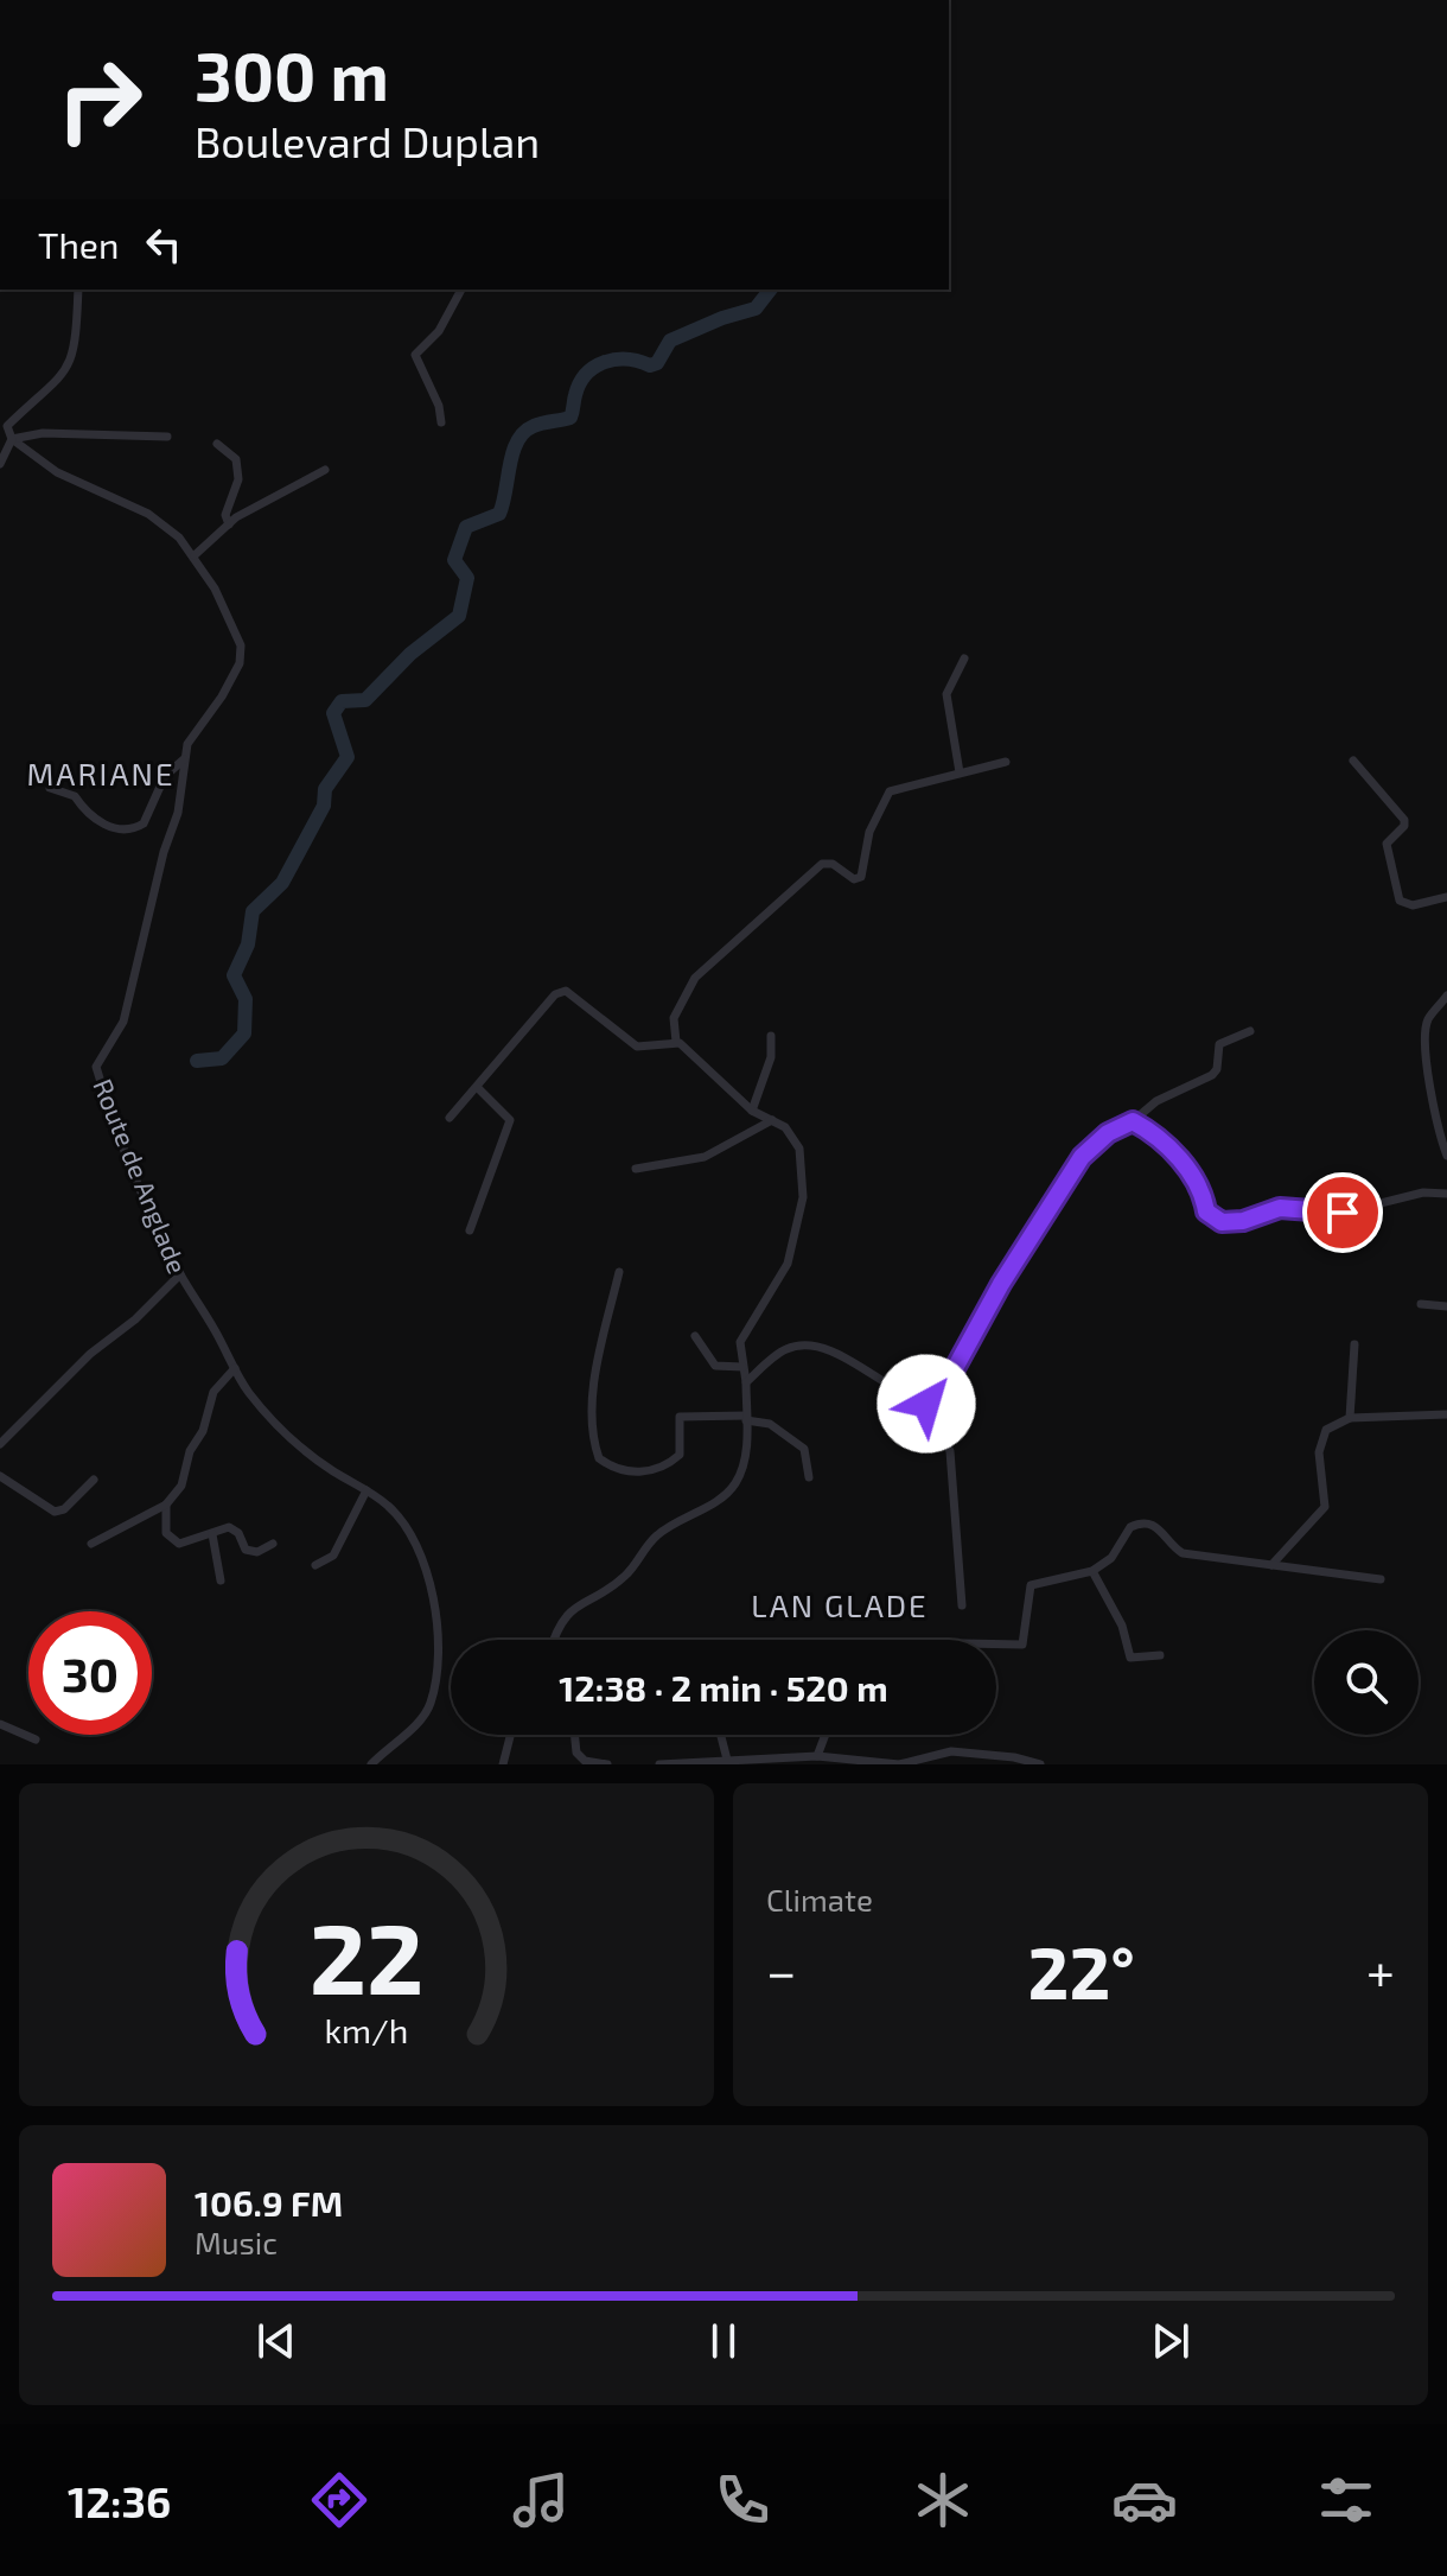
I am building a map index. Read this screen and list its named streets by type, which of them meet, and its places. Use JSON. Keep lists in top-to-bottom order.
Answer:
{
  "streets": {
    "street": ["Route de Anglade"]
  },
  "districts": ["MARIANE", "LAN GLADE"],
  "page": {
    "turn": ["300 m", "Boulevard Duplan"],
    "then": "Then",
    "limit": "30",
    "trip": "12:38 · 2 min · 520 m",
    "tile": "Climate",
    "heat": ["−", "22°", "+"],
    "song": ["106.9 FM", "Music"],
    "tabs": "12:36",
    "gauge": ["22", "km/h"]
  }
}
